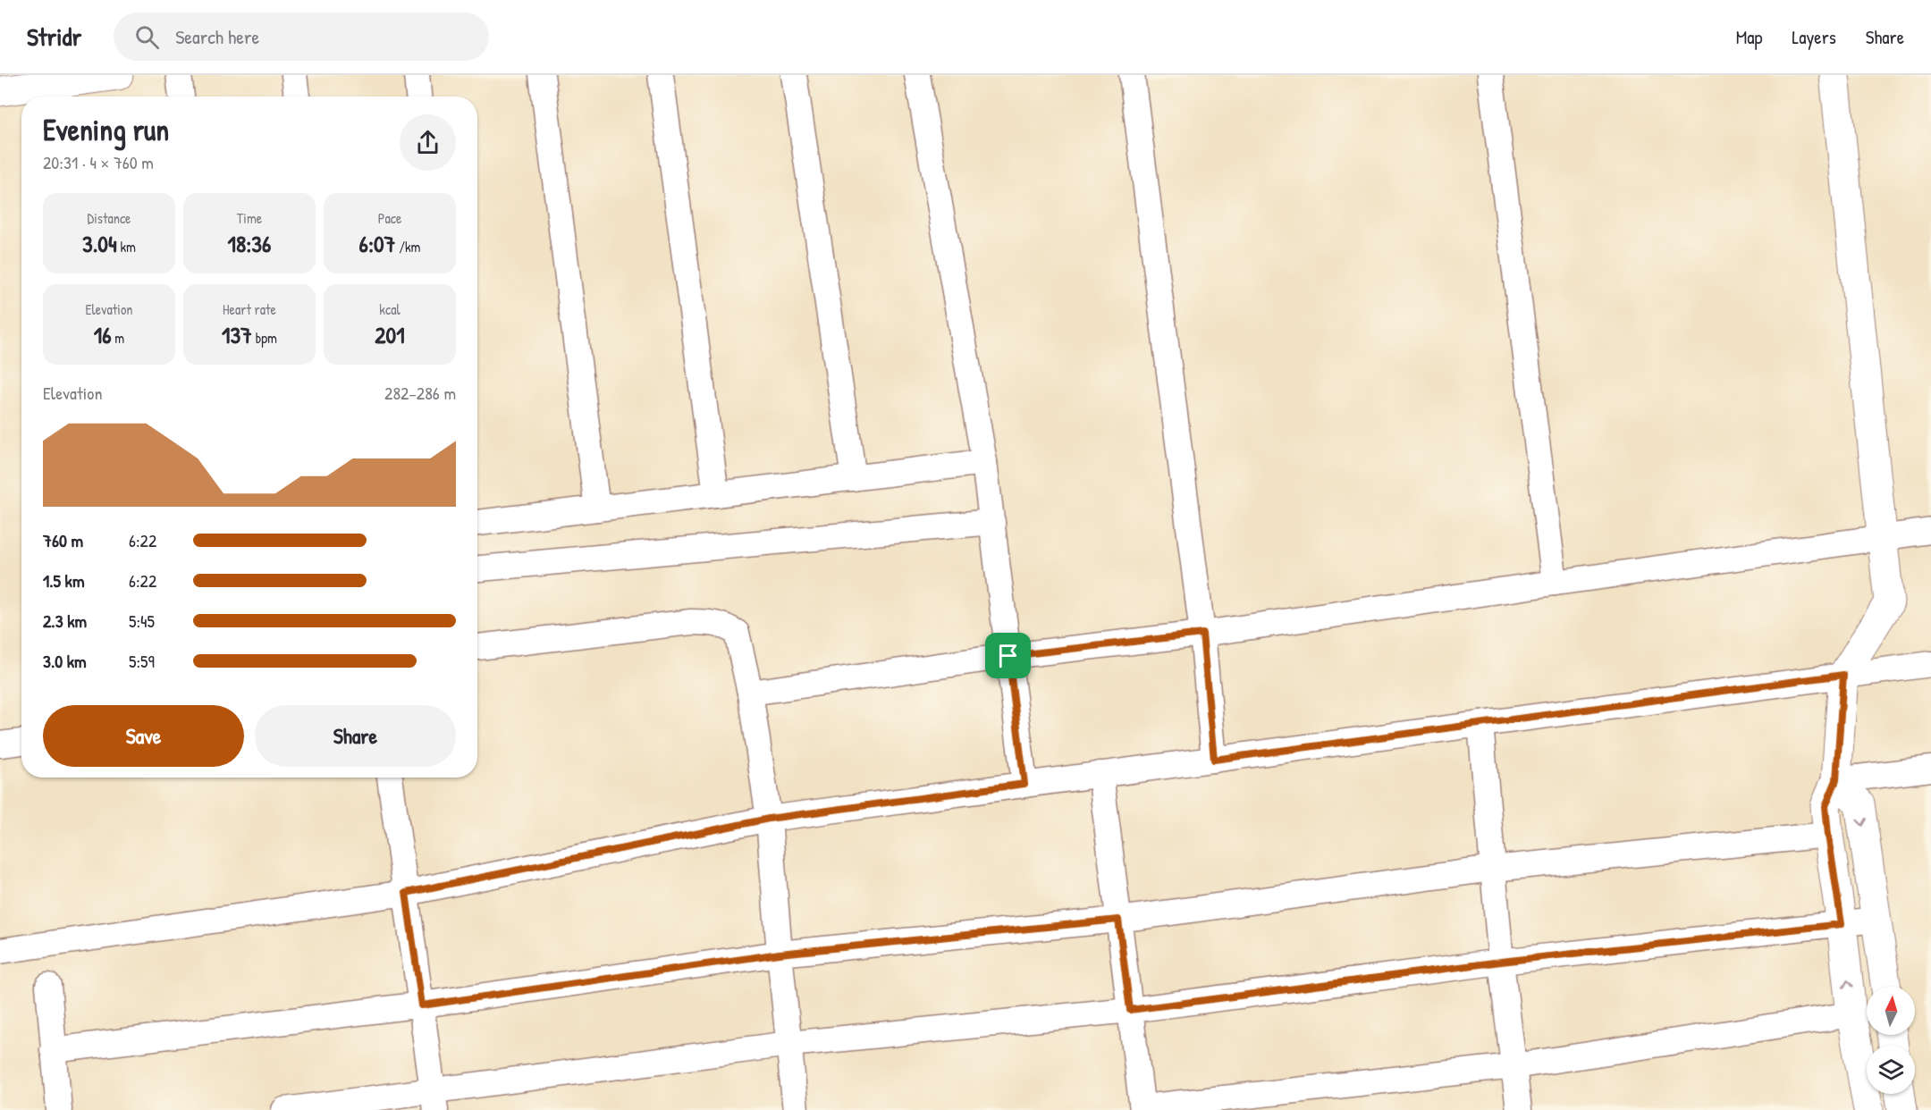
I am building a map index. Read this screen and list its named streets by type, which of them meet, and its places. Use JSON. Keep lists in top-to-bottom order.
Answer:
{
  "north": "top",
  "page": {
    "header": "Stridr",
    "search": "Search here",
    "nav": ["Map", "Layers", "Share"],
    "heading": ["Evening run", "20:31 · 4 × 760 m"],
    "stats": [
      ["Distance", "3.04 km"],
      ["Time", "18:36"],
      ["Pace", "6:07 /km"],
      ["Elevation", "16 m"],
      ["Heart rate", "137 bpm"],
      ["kcal", "201"]
    ],
    "chart": ["Elevation", "282–286 m"],
    "list": [
      {
        "name": "760 m",
        "note": "6:22"
      },
      {
        "name": "1.5 km",
        "note": "6:22"
      },
      {
        "name": "2.3 km",
        "note": "5:45"
      },
      {
        "name": "3.0 km",
        "note": "5:59"
      }
    ],
    "buttons": ["Save", "Share"]
  }
}
